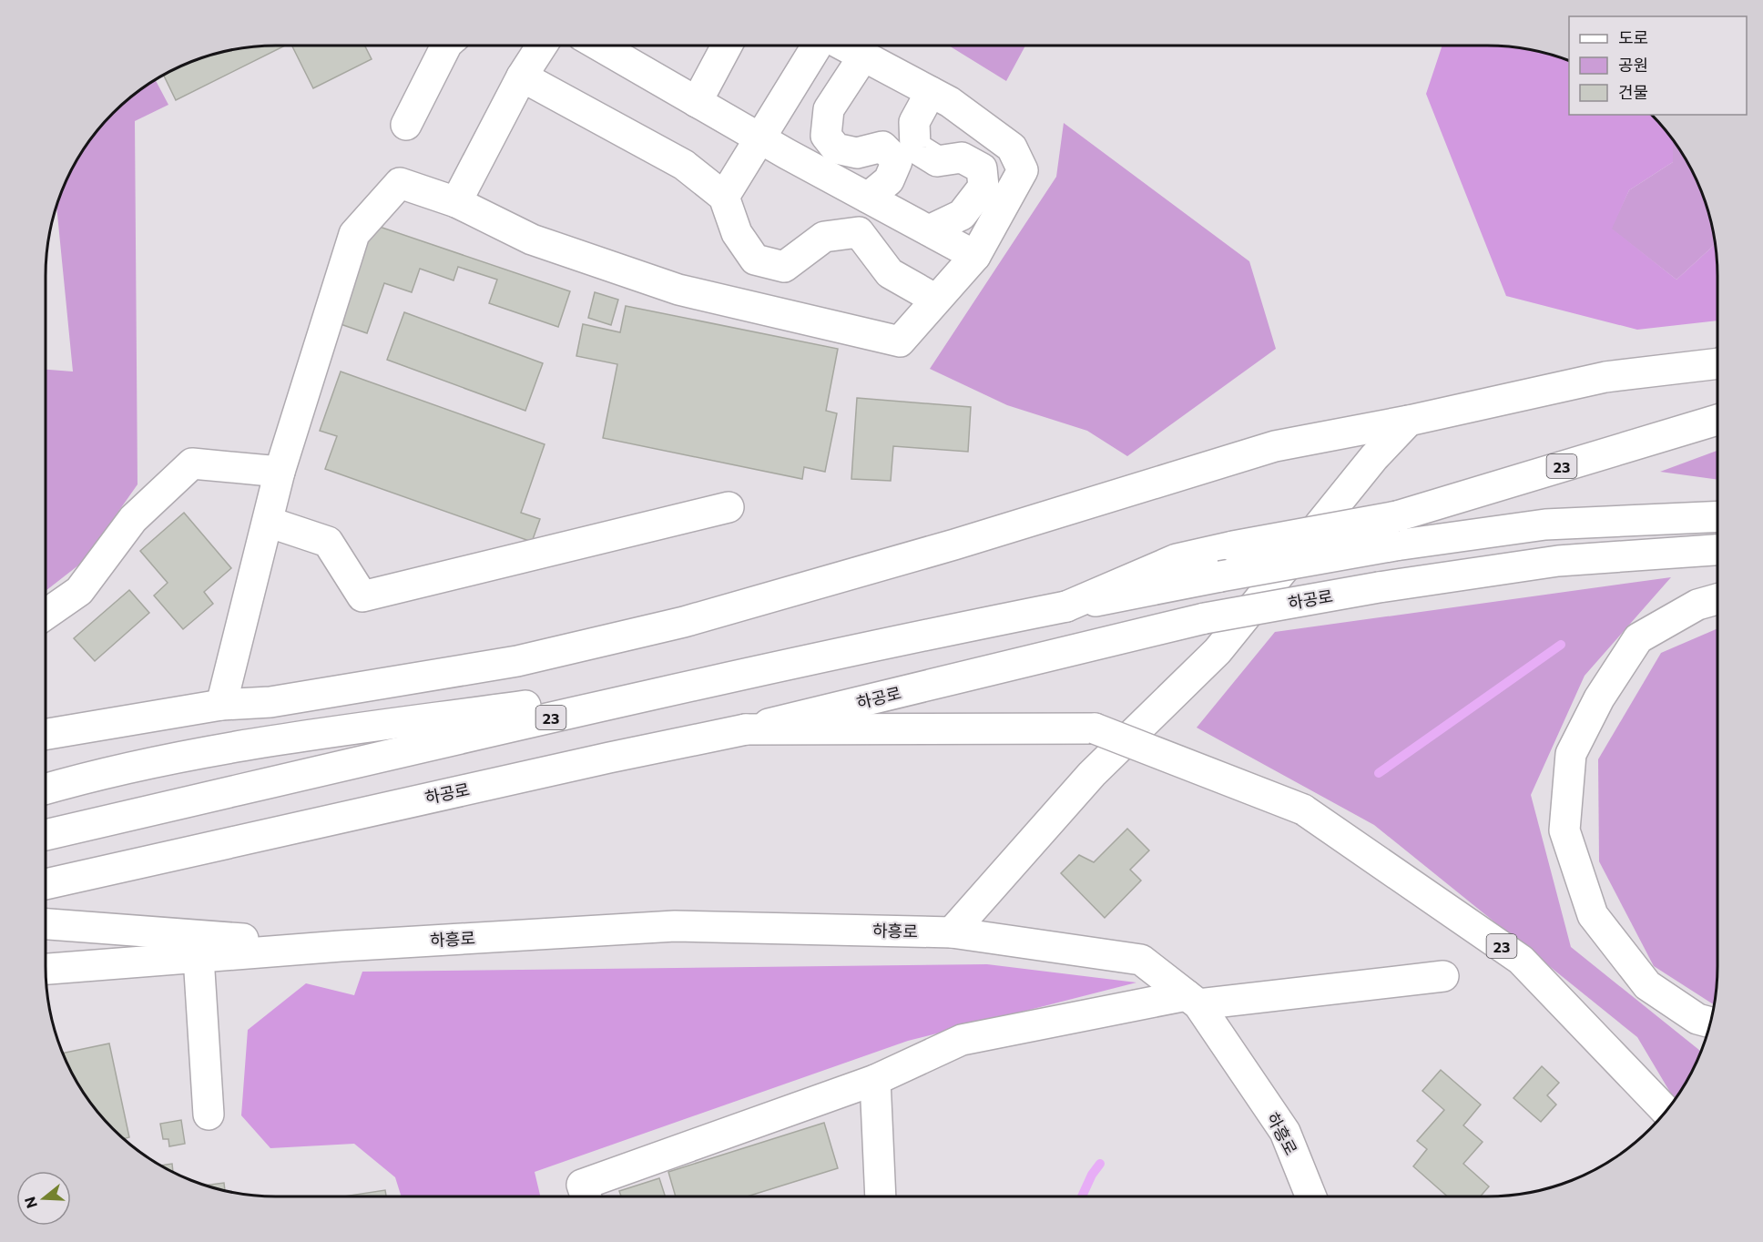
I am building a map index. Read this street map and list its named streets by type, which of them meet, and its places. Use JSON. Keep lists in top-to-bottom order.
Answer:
{
  "streets": {
    "main road": ["23", "하공로", "하흥로"]
  },
  "crossings": [
    ["23", "하공로"]
  ],
  "legend": ["도로", "공원", "건물"],
  "north": "left"
}
